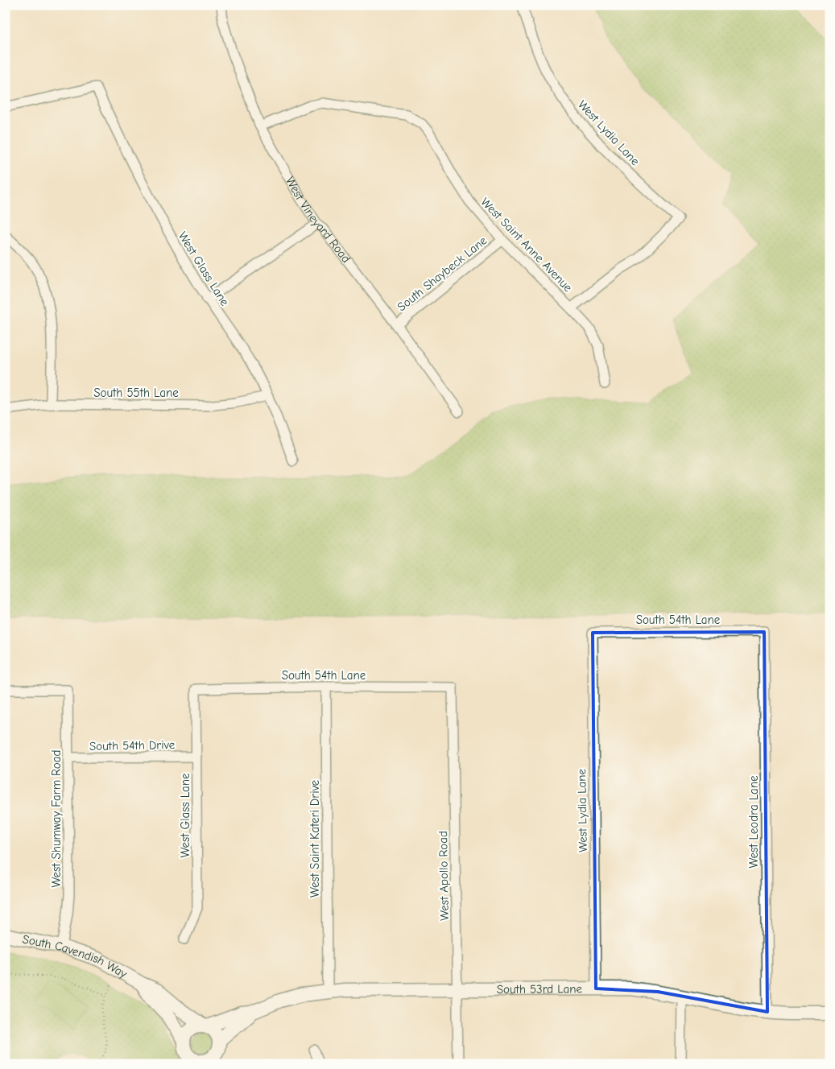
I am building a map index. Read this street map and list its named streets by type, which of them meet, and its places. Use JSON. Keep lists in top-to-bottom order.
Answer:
{
  "streets": {
    "street": [
      "West Lydia Lane",
      "West Vineyard Road",
      "West Saint Anne Avenue",
      "West Glass Lane",
      "South Shaybeck Lane",
      "South 55th Lane",
      "South 54th Lane",
      "South 54th Drive",
      "West Shumway Farm Road",
      "West Leodra Lane",
      "West Saint Kateri Drive",
      "West Apollo Road",
      "South Cavendish Way",
      "South 53rd Lane"
    ]
  },
  "crossings": [
    ["West Lydia Lane", "West Saint Anne Avenue"],
    ["West Lydia Lane", "South 54th Lane"],
    ["West Lydia Lane", "South 53rd Lane"],
    ["West Vineyard Road", "West Saint Anne Avenue"],
    ["West Vineyard Road", "South Shaybeck Lane"],
    ["West Saint Anne Avenue", "South Shaybeck Lane"],
    ["West Glass Lane", "South 55th Lane"],
    ["West Glass Lane", "South 54th Lane"],
    ["West Glass Lane", "South 54th Drive"],
    ["South 54th Lane", "West Leodra Lane"],
    ["South 54th Lane", "West Saint Kateri Drive"],
    ["South 54th Lane", "West Apollo Road"],
    ["South 54th Drive", "West Shumway Farm Road"],
    ["West Shumway Farm Road", "South Cavendish Way"],
    ["West Leodra Lane", "South 53rd Lane"],
    ["West Saint Kateri Drive", "South 53rd Lane"],
    ["West Apollo Road", "South 53rd Lane"],
    ["South Cavendish Way", "South 53rd Lane"]
  ]
}
